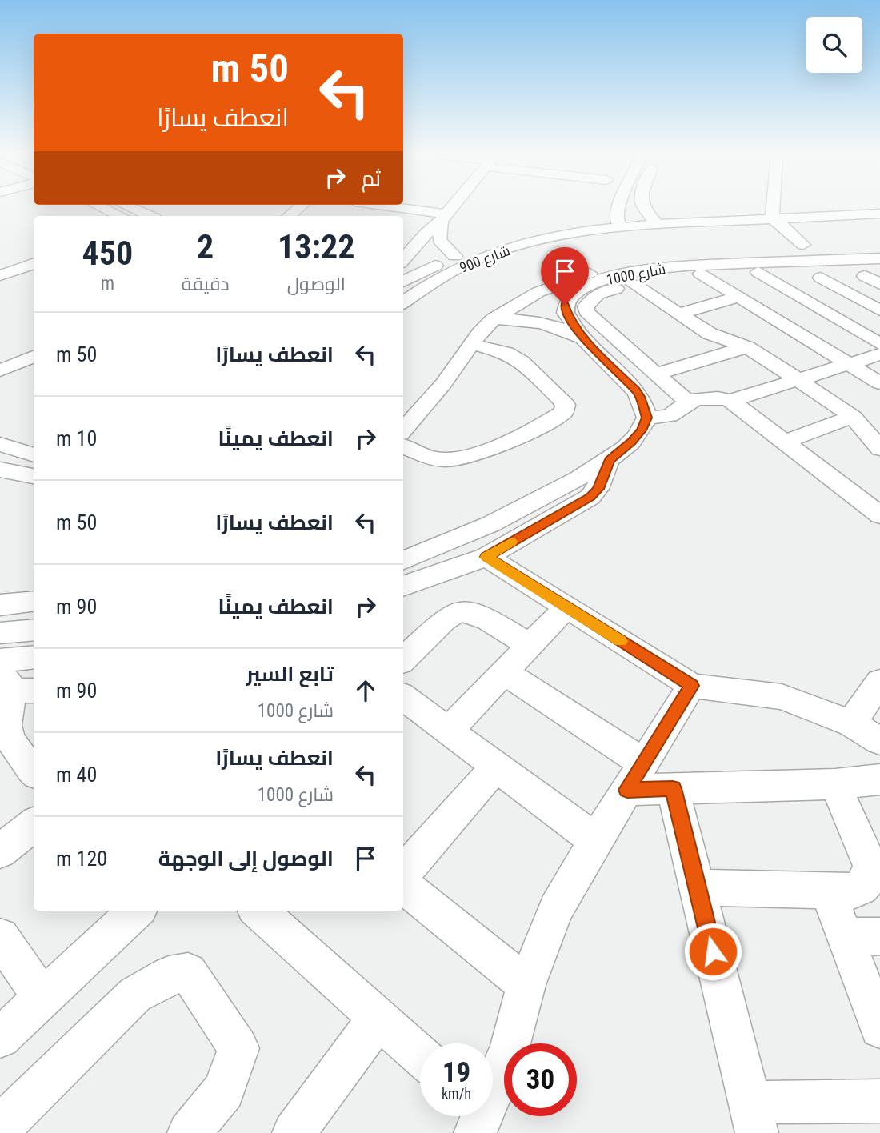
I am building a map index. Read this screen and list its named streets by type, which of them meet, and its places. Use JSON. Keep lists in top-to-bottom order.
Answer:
{
  "streets": {
    "street": ["شارع 900", "شارع 1000"]
  },
  "page": {
    "turn": ["50 m", "انعطف يسارًا"],
    "then": "ثم",
    "eta": [
      "13:22",
      "الوصول",
      "2",
      "دقيقة",
      "450",
      "m"
    ],
    "list": [
      {
        "name": "انعطف يسارًا",
        "value": "50 m"
      },
      {
        "name": "انعطف يمينًا",
        "value": "10 m"
      },
      {
        "name": "انعطف يسارًا",
        "value": "50 m"
      },
      {
        "name": "انعطف يمينًا",
        "value": "90 m"
      },
      {
        "name": "تابع السير",
        "note": "شارع 1000",
        "value": "90 m"
      },
      {
        "name": "انعطف يسارًا",
        "note": "شارع 1000",
        "value": "40 m"
      },
      {
        "name": "الوصول إلى الوجهة",
        "value": "120 m"
      }
    ],
    "speed": "19 km/h",
    "limit": "30"
  }
}
